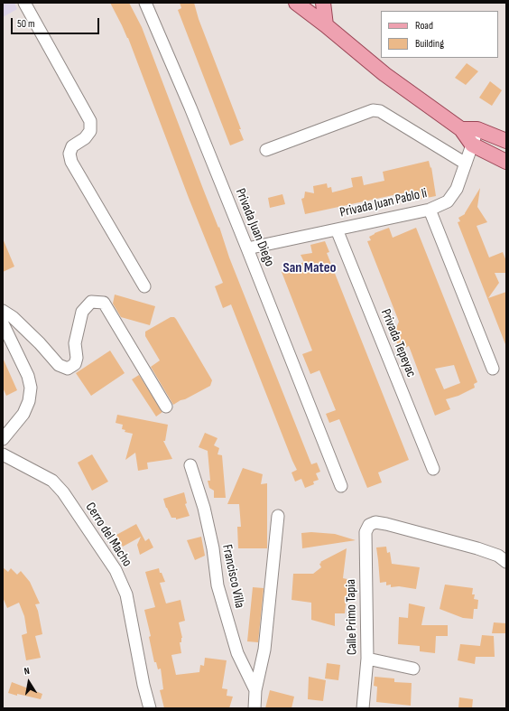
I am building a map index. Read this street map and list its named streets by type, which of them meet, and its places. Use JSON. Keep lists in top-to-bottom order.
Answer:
{
  "streets": {
    "street": [
      "Privada Juan Pablo Ii",
      "Privada Juan Diego",
      "Privada Tepeyac",
      "Cerro del Macho",
      "Francisco Villa",
      "Calle Primo Tapia"
    ]
  },
  "crossings": [
    ["Privada Juan Pablo Ii", "Privada Juan Diego"],
    ["Privada Juan Pablo Ii", "Privada Tepeyac"]
  ],
  "districts": ["San Mateo"],
  "legend": ["Road", "Building"],
  "scale_bar": "50 m",
  "north": "top"
}
